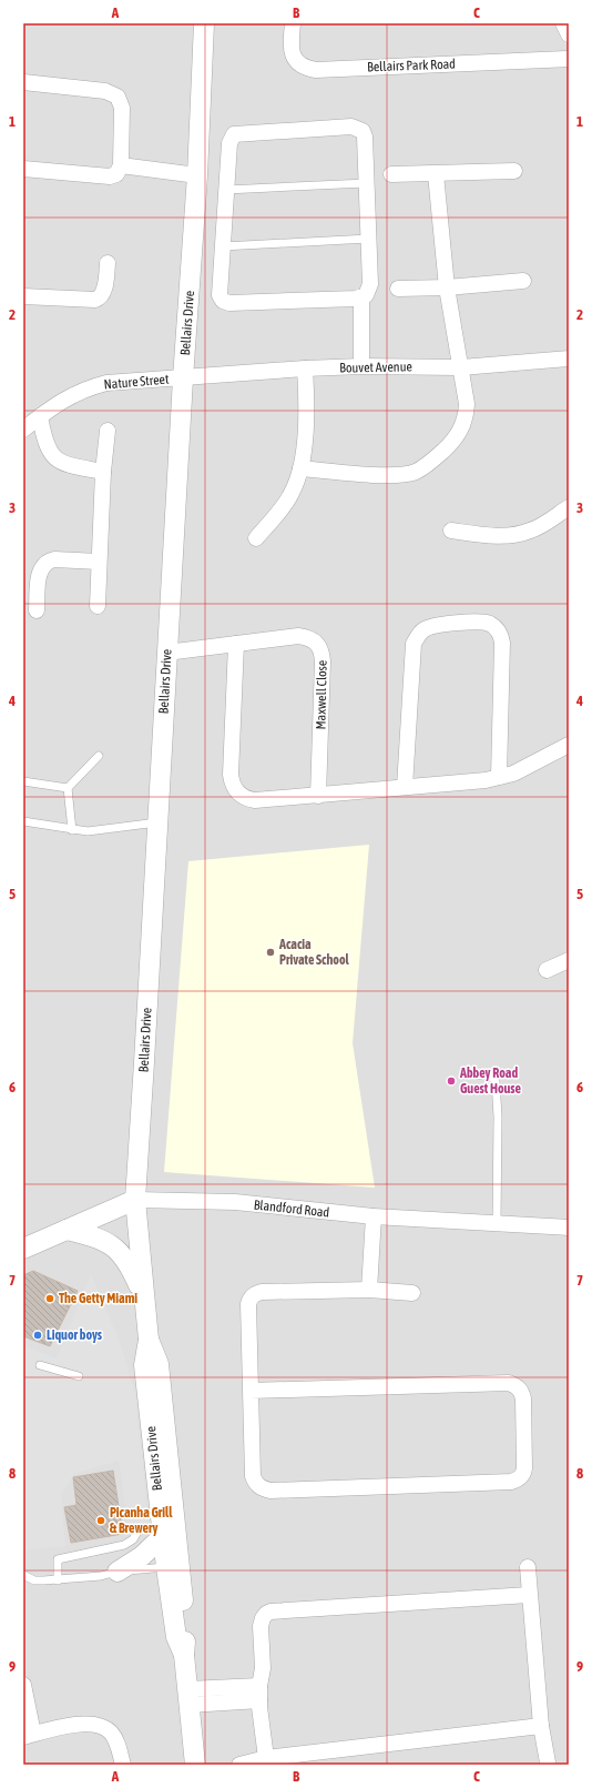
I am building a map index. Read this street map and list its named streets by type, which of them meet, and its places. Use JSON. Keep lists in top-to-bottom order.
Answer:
{
  "streets": {
    "street": [
      "Bellairs Park Road",
      "Bellairs Drive",
      "Bouvet Avenue",
      "Nature Street",
      "Maxwell Close",
      "Blandford Road"
    ]
  },
  "crossings": [
    ["Bellairs Drive", "Bouvet Avenue"],
    ["Bellairs Drive", "Nature Street"],
    ["Bellairs Drive", "Maxwell Close"],
    ["Bellairs Drive", "Blandford Road"],
    ["Bouvet Avenue", "Nature Street"]
  ],
  "places": [
    "Acacia Private School",
    "Abbey Road Guest House",
    "The Getty Miami",
    "Liquor boys",
    "Picanha Grill & Brewery"
  ],
  "grid": {
    "columns": ["A", "B", "C"],
    "rows": [
      "1",
      "2",
      "3",
      "4",
      "5",
      "6",
      "7",
      "8",
      "9"
    ]
  }
}
